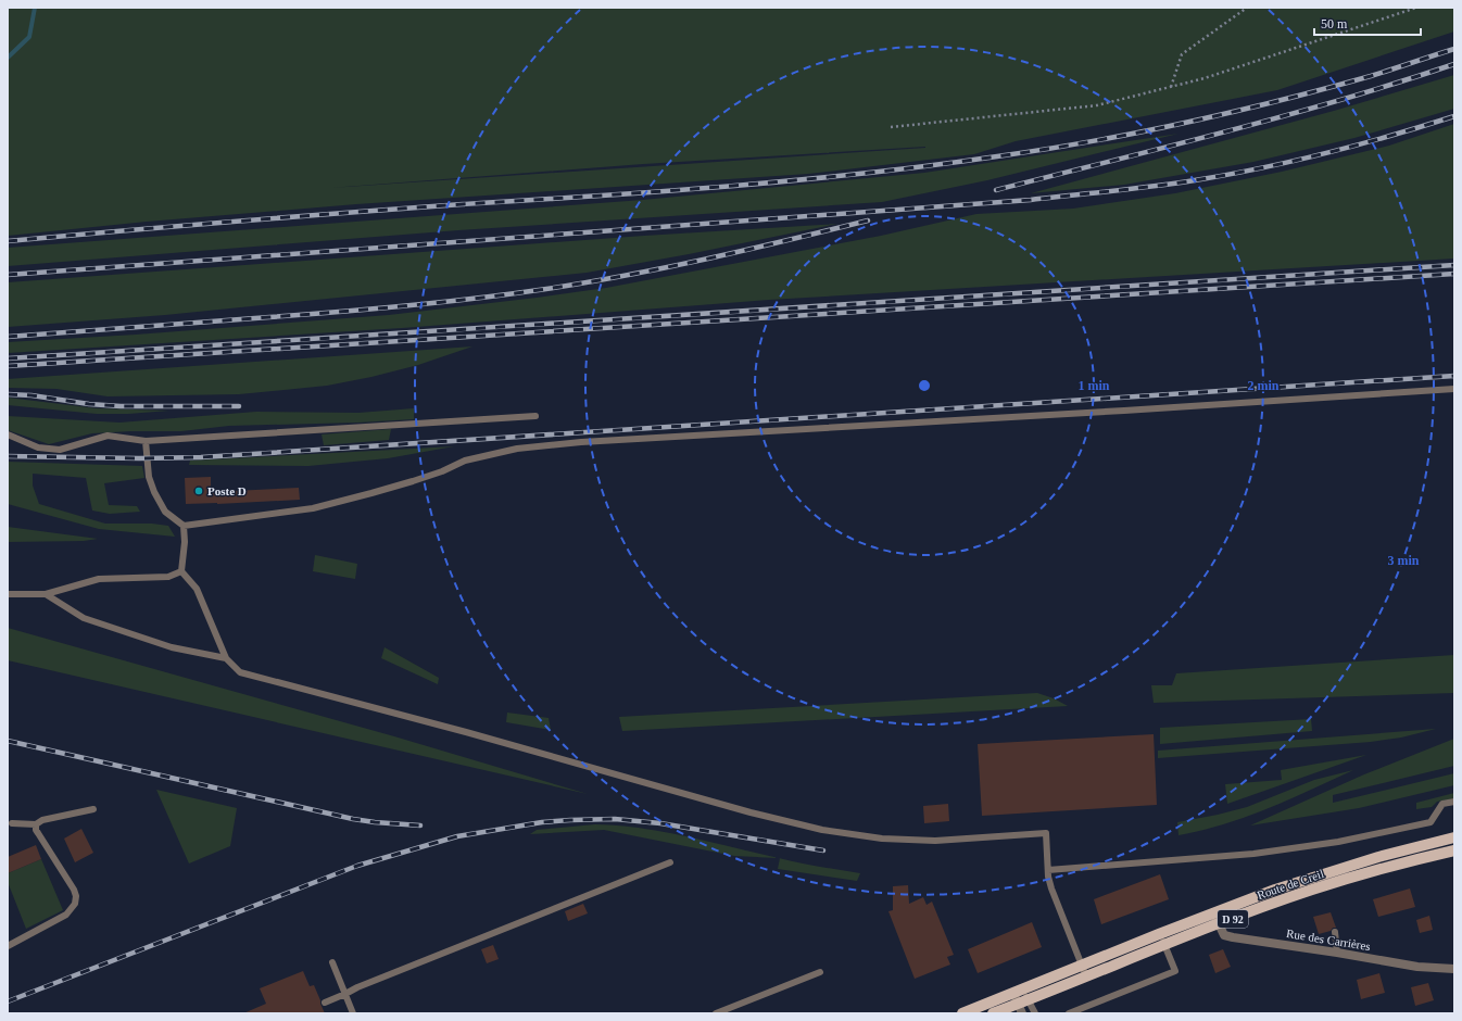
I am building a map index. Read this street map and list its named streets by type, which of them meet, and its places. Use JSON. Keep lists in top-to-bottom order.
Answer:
{
  "streets": {
    "main road": ["Route de Creil", "D 92"],
    "street": ["Rue des Carrières"]
  },
  "crossings": [
    ["Route de Creil", "D 92"],
    ["Route de Creil", "Rue des Carrières"]
  ],
  "places": ["Poste D"],
  "scale_bar": "50 m",
  "rings": ["1 min", "2 min", "3 min"]
}
